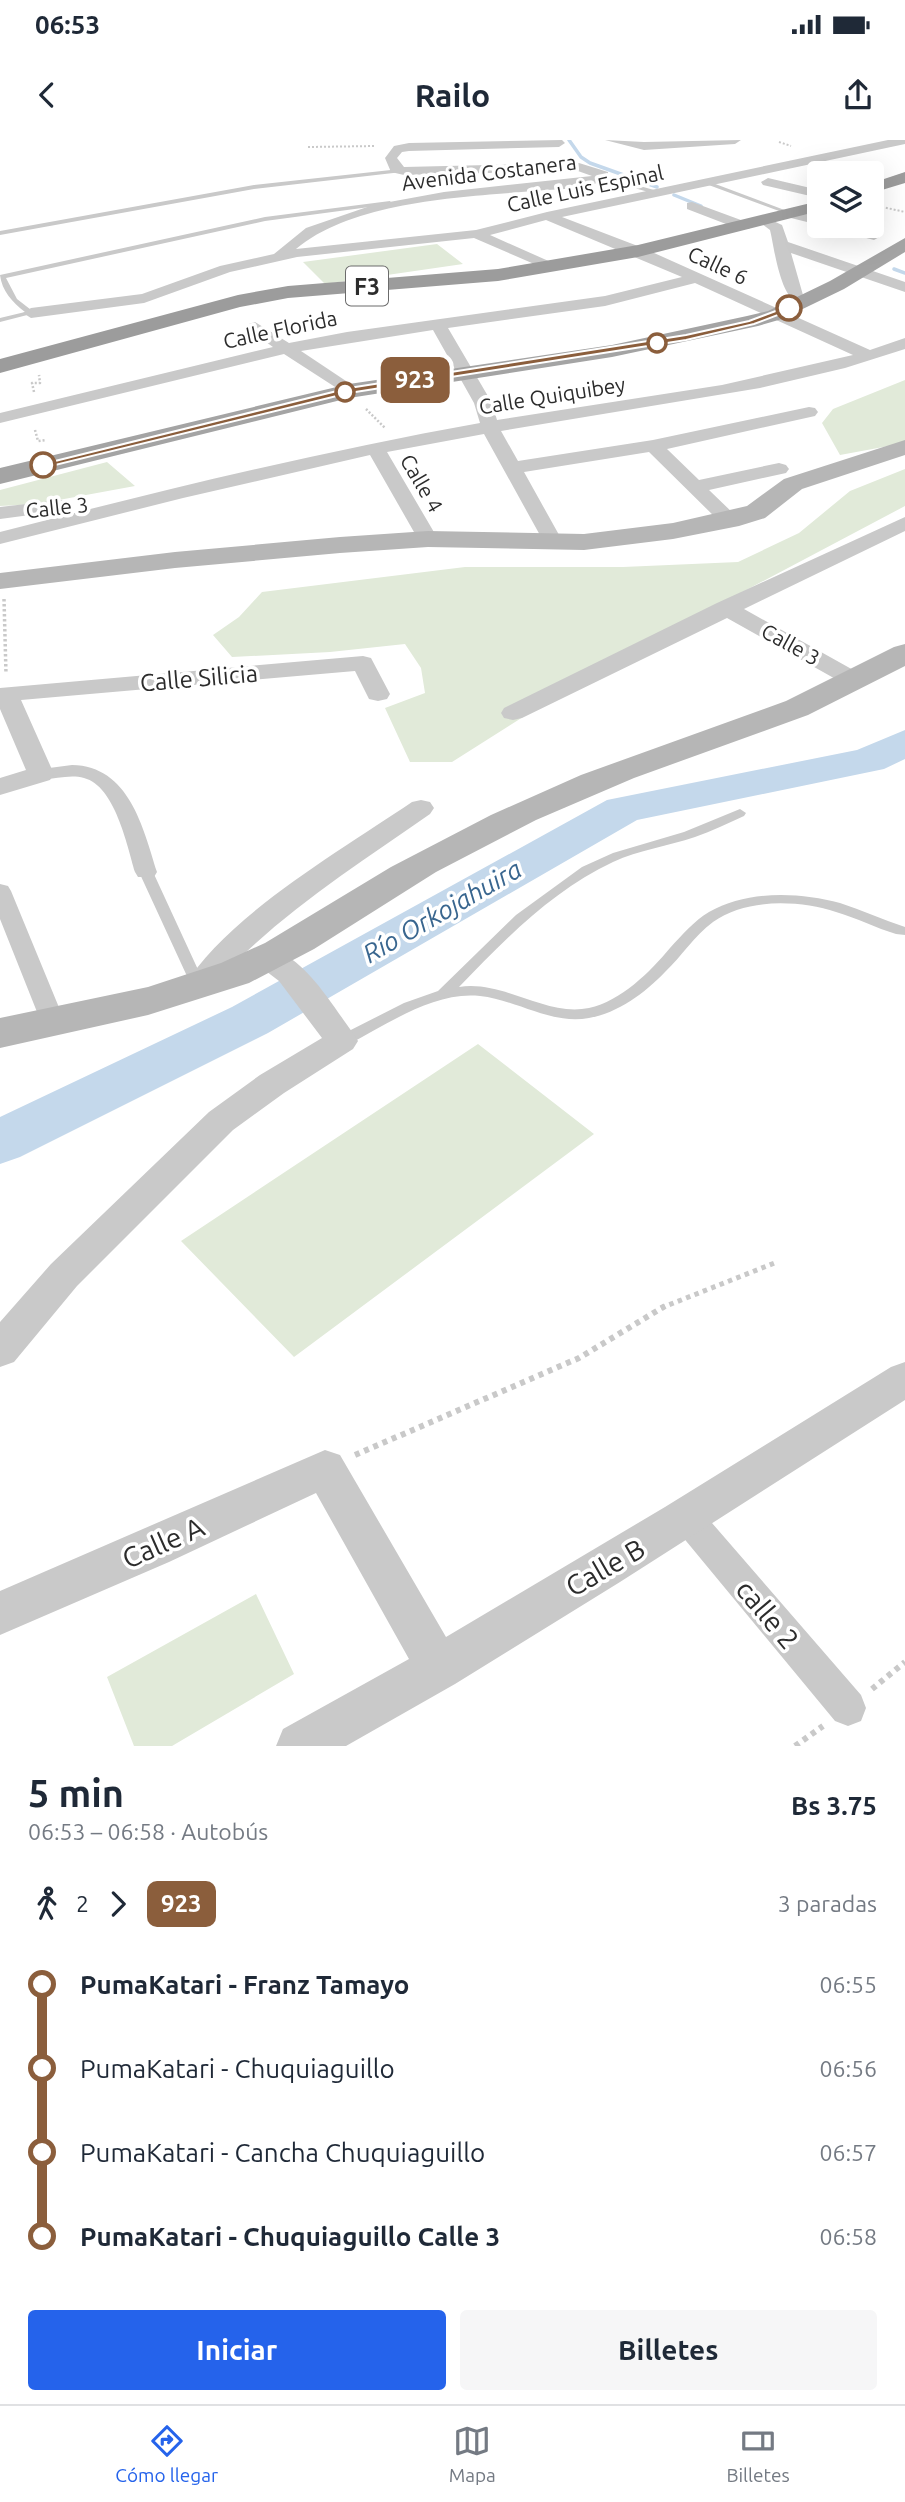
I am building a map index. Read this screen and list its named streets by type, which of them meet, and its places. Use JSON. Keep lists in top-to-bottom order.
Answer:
{
  "streets": {
    "highway": ["F3"],
    "street": [
      "Avenida Costanera",
      "Calle Luis Espinal",
      "Calle 6",
      "Calle Florida",
      "Calle Quiquibey",
      "Calle 4",
      "Calle 3",
      "Calle Silicia",
      "Calle A",
      "Calle B",
      "calle 2"
    ]
  },
  "crossings": [
    ["Avenida Costanera", "Calle Luis Espinal"],
    ["Avenida Costanera", "F3"],
    ["Calle Luis Espinal", "Calle 6"],
    ["Calle 6", "F3"],
    ["Calle 6", "Calle Florida"],
    ["Calle 6", "Calle Quiquibey"],
    ["Calle Quiquibey", "Calle 4"],
    ["Calle Quiquibey", "Calle 3"],
    ["Calle B", "calle 2"]
  ],
  "water": ["Río Orkojahuira"],
  "lines": ["bus line 923"],
  "page": {
    "status": "06:53",
    "header": "Railo",
    "on_map": "923",
    "heading": ["5 min", "06:53 – 06:58 · Autobús", "Bs 3.75"],
    "legs": ["2", "923", "3 paradas"],
    "list": [
      {
        "name": "PumaKatari - Franz Tamayo",
        "value": "06:55"
      },
      {
        "name": "PumaKatari - Chuquiaguillo",
        "value": "06:56"
      },
      {
        "name": "PumaKatari - Cancha Chuquiaguillo",
        "value": "06:57"
      },
      {
        "name": "PumaKatari - Chuquiaguillo Calle 3",
        "value": "06:58"
      }
    ],
    "buttons": ["Iniciar", "Billetes"],
    "tabs": ["Cómo llegar", "Mapa", "Billetes"]
  }
}
